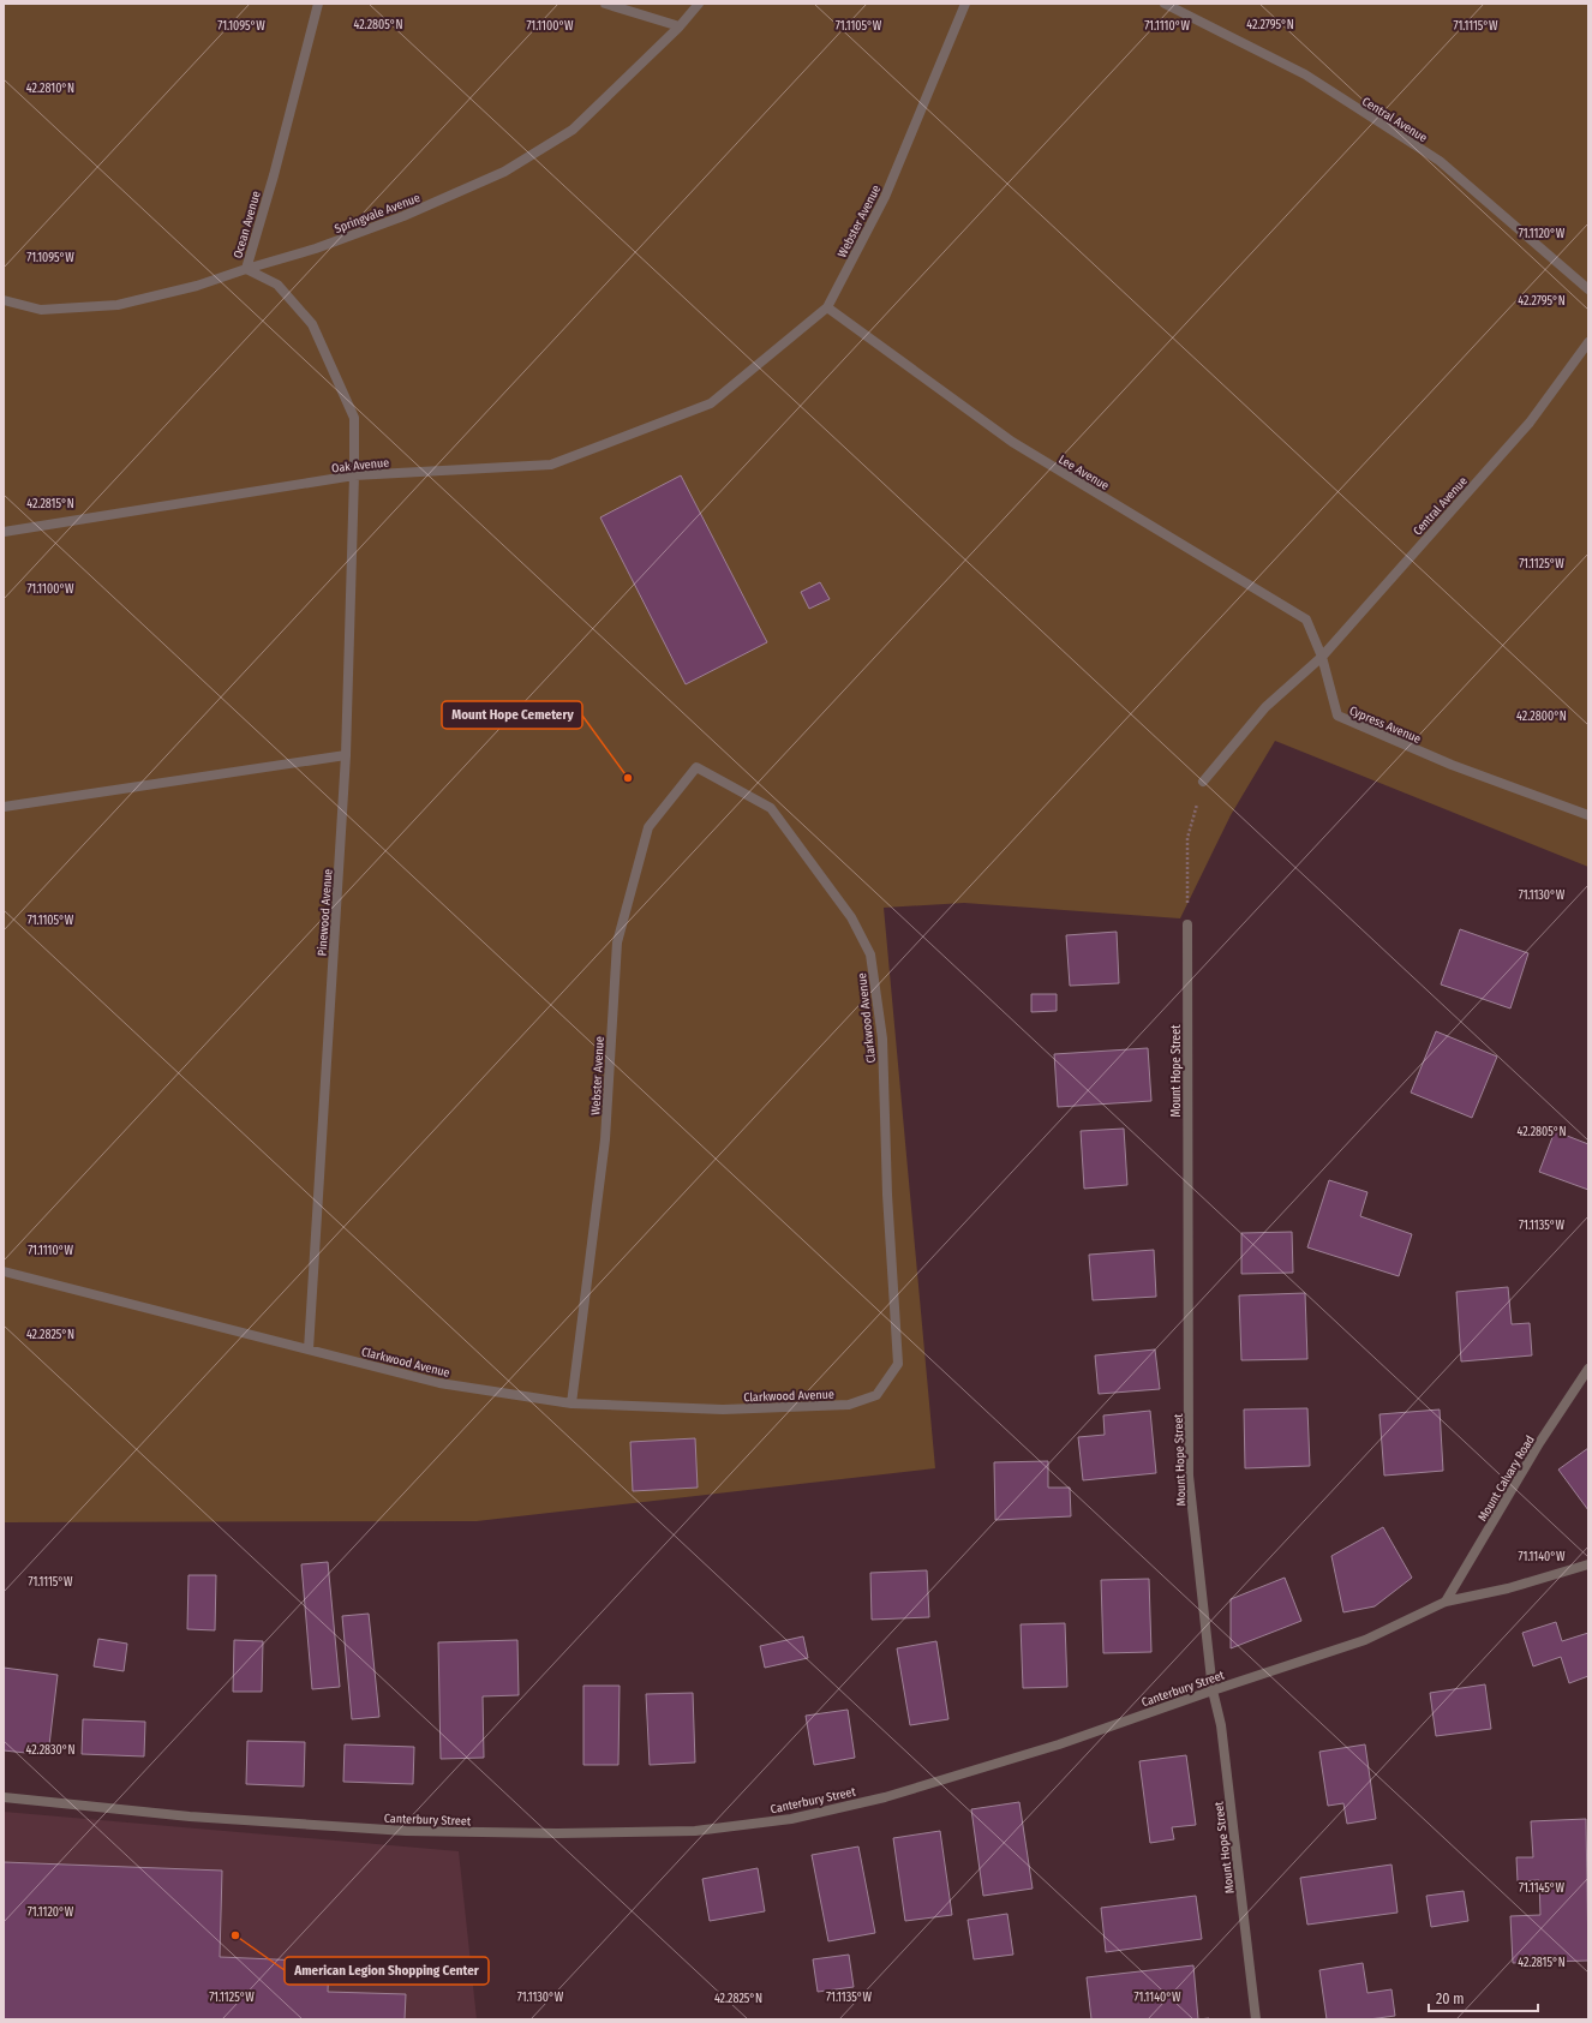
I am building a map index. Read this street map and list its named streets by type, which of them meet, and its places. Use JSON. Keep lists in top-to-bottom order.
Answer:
{
  "streets": {
    "street": [
      "Central Avenue",
      "Springvale Avenue",
      "Webster Avenue",
      "Ocean Avenue",
      "Oak Avenue",
      "Lee Avenue",
      "Cypress Avenue",
      "Pinewood Avenue",
      "Clarkwood Avenue",
      "Mount Hope Street",
      "Mount Calvary Road",
      "Canterbury Street"
    ]
  },
  "crossings": [
    ["Central Avenue", "Lee Avenue"],
    ["Central Avenue", "Cypress Avenue"],
    ["Springvale Avenue", "Ocean Avenue"],
    ["Webster Avenue", "Oak Avenue"],
    ["Webster Avenue", "Lee Avenue"],
    ["Webster Avenue", "Clarkwood Avenue"],
    ["Ocean Avenue", "Oak Avenue"],
    ["Ocean Avenue", "Pinewood Avenue"],
    ["Oak Avenue", "Pinewood Avenue"],
    ["Lee Avenue", "Cypress Avenue"],
    ["Pinewood Avenue", "Clarkwood Avenue"],
    ["Mount Hope Street", "Canterbury Street"],
    ["Mount Calvary Road", "Canterbury Street"]
  ],
  "places": ["Mount Hope Cemetery", "American Legion Shopping Center"],
  "scale_bar": "20 m",
  "coordinates": [
    "42.2805°N",
    "42.2795°N",
    "71.1095°W",
    "71.1100°W",
    "71.1105°W",
    "71.1110°W",
    "71.1115°W",
    "42.2810°N",
    "71.1120°W",
    "42.2815°N",
    "71.1125°W",
    "42.2800°N",
    "71.1130°W",
    "71.1135°W",
    "42.2825°N",
    "71.1140°W",
    "42.2830°N",
    "71.1145°W"
  ]
}
